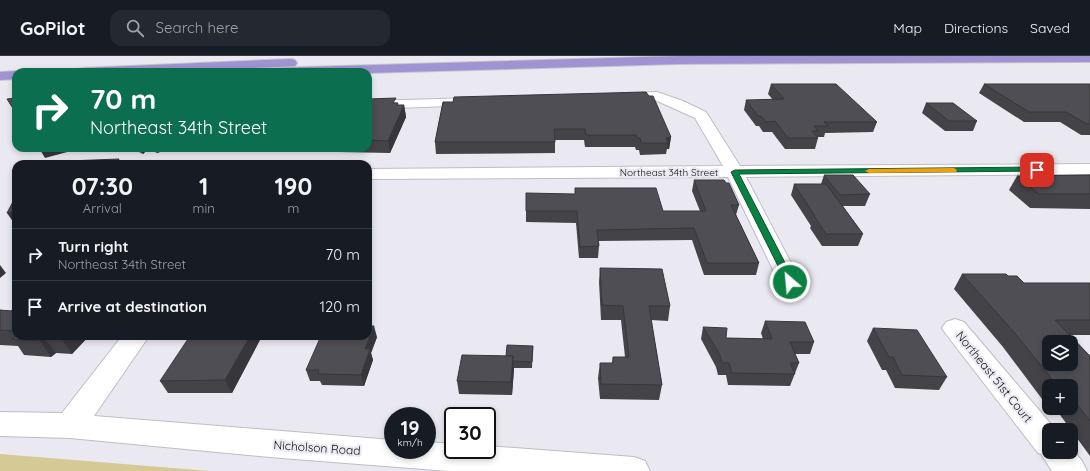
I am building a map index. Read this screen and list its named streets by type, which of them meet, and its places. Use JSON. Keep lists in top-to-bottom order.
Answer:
{
  "streets": {
    "street": ["Northeast 34th Street", "Northeast 51st Court", "Nicholson Road"]
  },
  "page": {
    "header": "GoPilot",
    "search": "Search here",
    "nav": ["Map", "Directions", "Saved"],
    "turn": ["70 m", "Northeast 34th Street"],
    "eta": [
      "07:30",
      "Arrival",
      "1",
      "min",
      "190",
      "m"
    ],
    "list": [
      {
        "name": "Turn right",
        "note": "Northeast 34th Street",
        "value": "70 m"
      },
      {
        "name": "Arrive at destination",
        "value": "120 m"
      }
    ],
    "map_buttons": ["+", "−"],
    "speed": "19 km/h",
    "limit": "30"
  }
}
